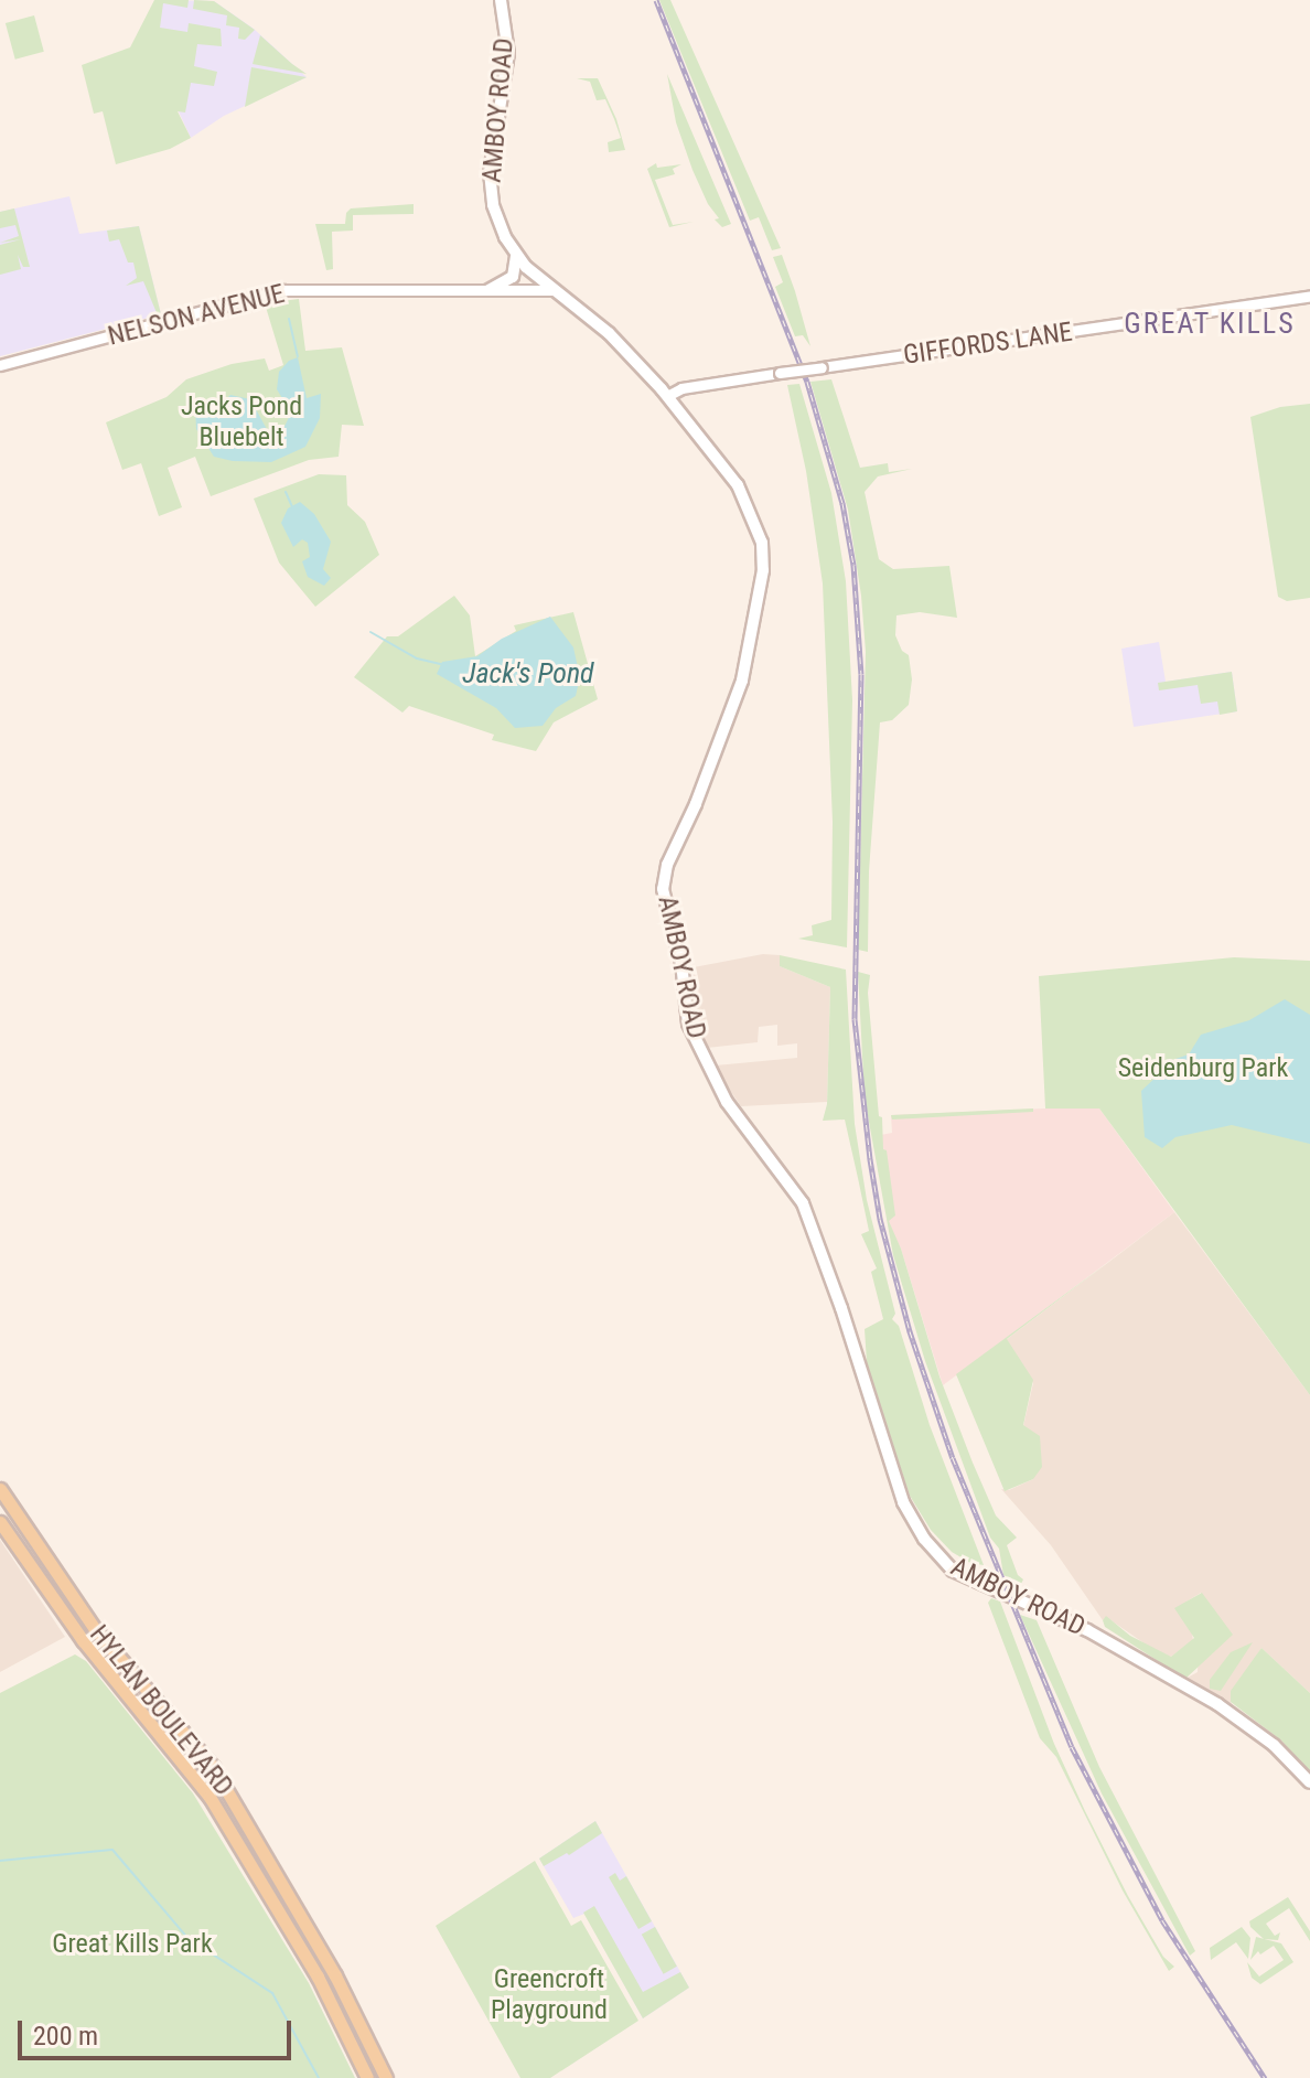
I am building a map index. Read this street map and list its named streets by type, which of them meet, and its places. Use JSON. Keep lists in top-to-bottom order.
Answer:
{
  "streets": {
    "main road": ["AMBOY ROAD", "HYLAN BOULEVARD"],
    "street": ["NELSON AVENUE", "GIFFORDS LANE"]
  },
  "crossings": [
    ["AMBOY ROAD", "NELSON AVENUE"],
    ["AMBOY ROAD", "GIFFORDS LANE"]
  ],
  "districts": ["GREAT KILLS"],
  "water": ["Jack's Pond"],
  "parks": [
    "Jacks Pond Bluebelt",
    "Seidenburg Park",
    "Great Kills Park",
    "Greencroft Playground"
  ],
  "scale_bar": "200 m"
}
